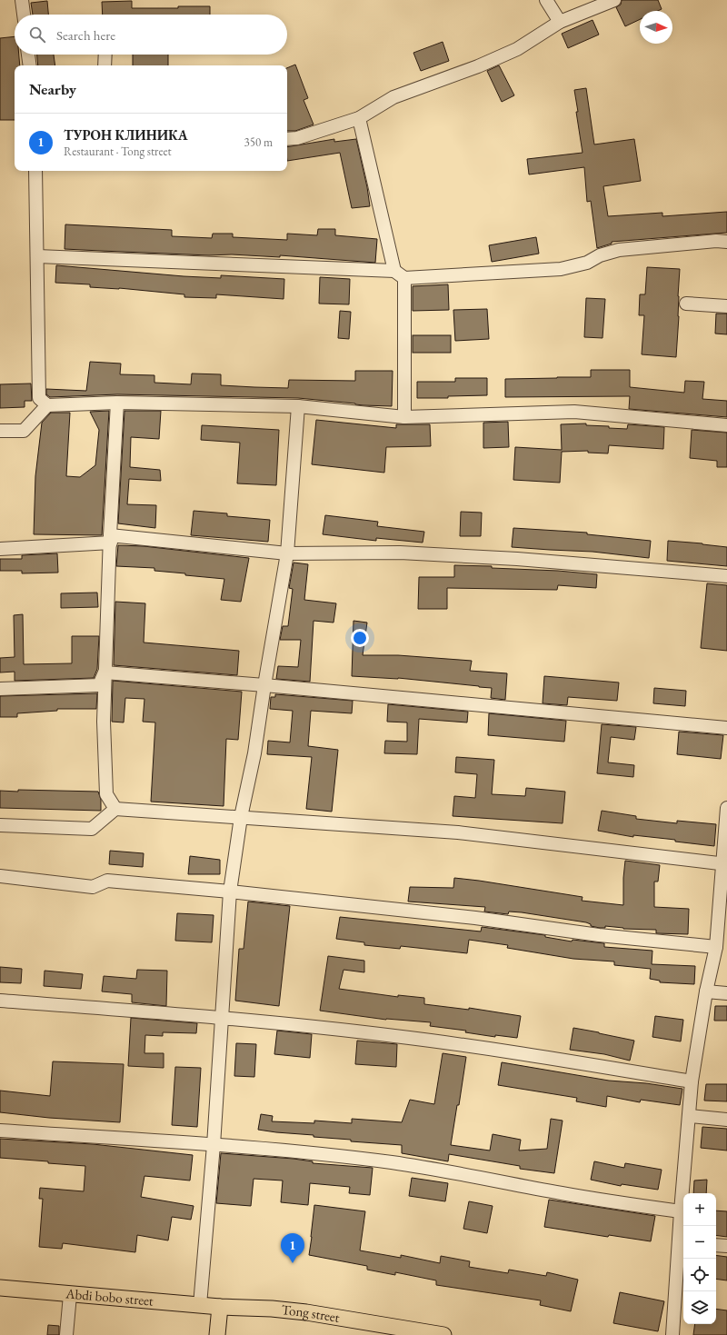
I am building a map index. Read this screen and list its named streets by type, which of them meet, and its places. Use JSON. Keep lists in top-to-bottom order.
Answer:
{
  "streets": {
    "main road": ["Abdi bobo street", "Tong street"]
  },
  "crossings": [
    ["Abdi bobo street", "Tong street"]
  ],
  "north": "right",
  "page": {
    "search": "Search here",
    "heading": "Nearby",
    "list": [
      {
        "mark": "1",
        "name": "ТУРОН КЛИНИКА",
        "note": "Restaurant · Tong street",
        "value": "350 m"
      }
    ],
    "map_buttons": ["+", "−"],
    "pins": "1"
  }
}
